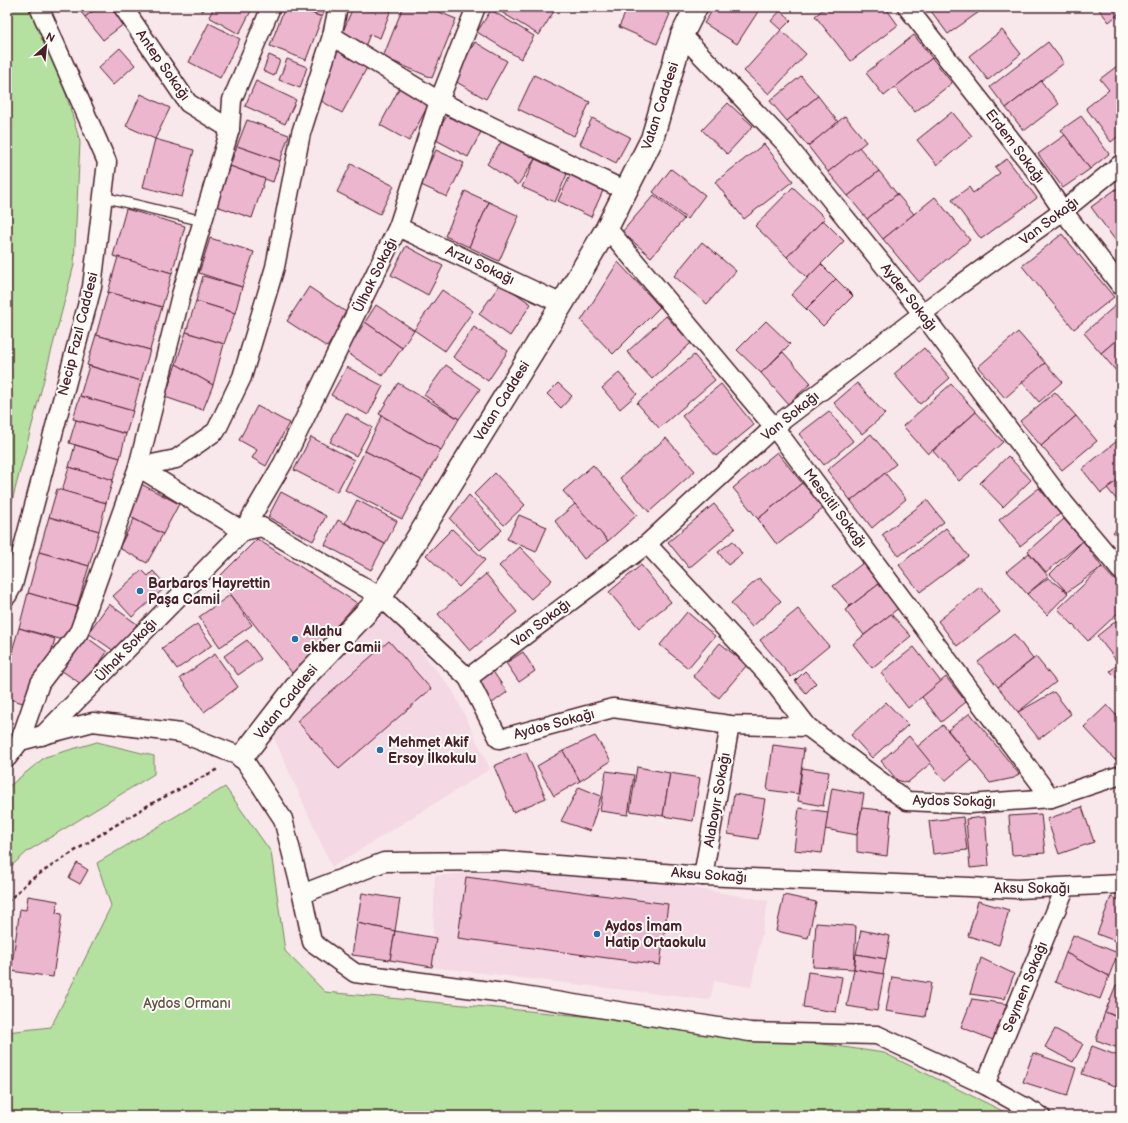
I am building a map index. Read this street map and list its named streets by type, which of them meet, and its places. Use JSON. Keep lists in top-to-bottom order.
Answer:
{
  "streets": {
    "street": [
      "Antep Sokağı",
      "Vatan Caddesi",
      "Erdem Sokağı",
      "Van Sokağı",
      "Arzu Sokağı",
      "Ülhak Sokağı",
      "Ayder Sokağı",
      "Necip Fazıl Caddesi",
      "Mescitli Sokağı",
      "Aydos Sokağı",
      "Alabayır Sokağı",
      "Aksu Sokağı",
      "Seymen Sokağı"
    ]
  },
  "crossings": [
    ["Vatan Caddesi", "Arzu Sokağı"],
    ["Vatan Caddesi", "Ayder Sokağı"],
    ["Vatan Caddesi", "Mescitli Sokağı"],
    ["Vatan Caddesi", "Aydos Sokağı"],
    ["Erdem Sokağı", "Van Sokağı"],
    ["Van Sokağı", "Ayder Sokağı"],
    ["Van Sokağı", "Mescitli Sokağı"],
    ["Van Sokağı", "Aydos Sokağı"],
    ["Arzu Sokağı", "Ülhak Sokağı"],
    ["Ülhak Sokağı", "Aydos Sokağı"],
    ["Mescitli Sokağı", "Aydos Sokağı"],
    ["Aydos Sokağı", "Alabayır Sokağı"],
    ["Alabayır Sokağı", "Aksu Sokağı"],
    ["Aksu Sokağı", "Seymen Sokağı"]
  ],
  "parks": ["Aydos Ormanı"],
  "places": [
    "Barbaros Hayrettin Paşa Camiİ",
    "Allahu ekber Camii",
    "Mehmet Akif Ersoy İlkokulu",
    "Aydos İmam Hatip Ortaokulu"
  ],
  "north": "top right"
}
